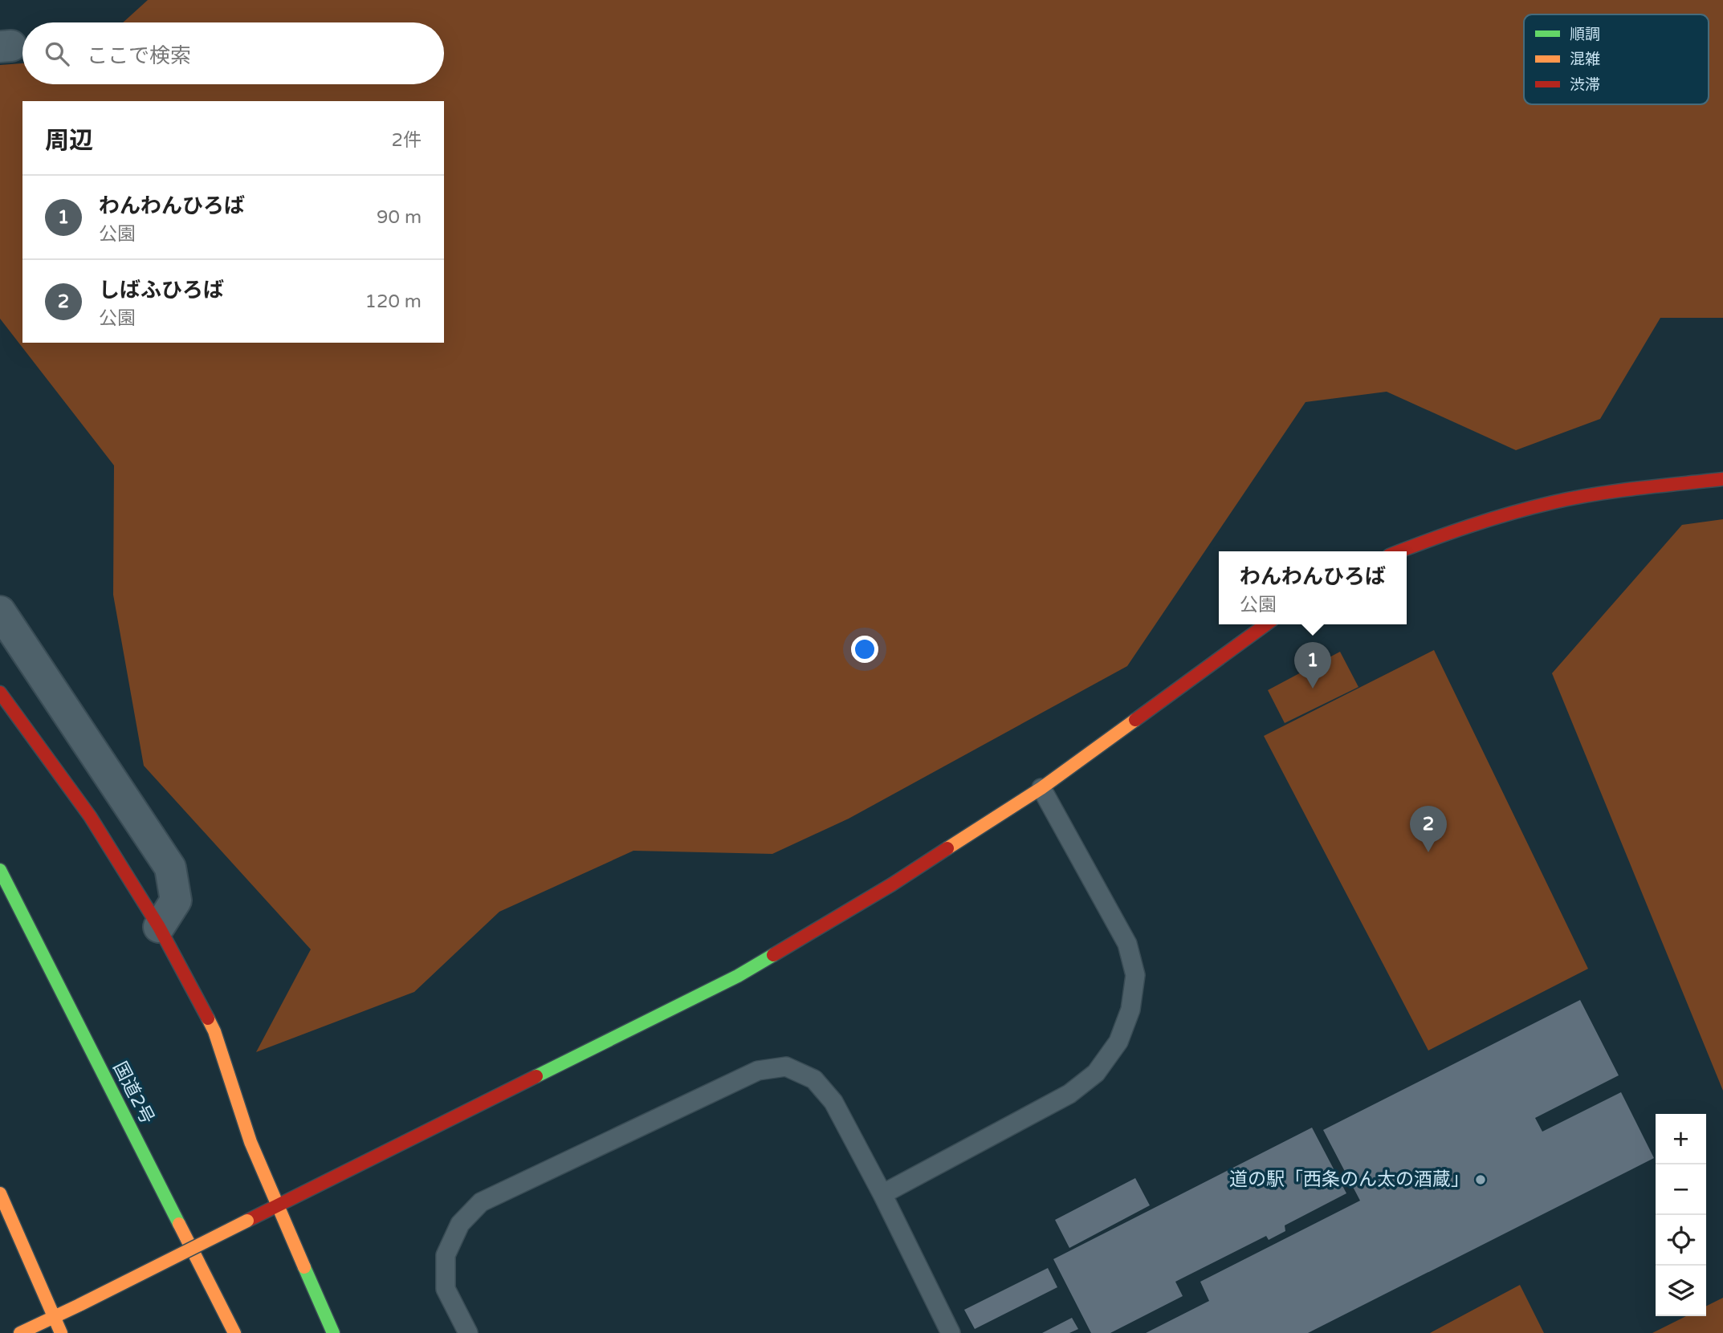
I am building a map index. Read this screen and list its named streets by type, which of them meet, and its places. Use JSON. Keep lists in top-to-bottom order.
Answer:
{
  "streets": {
    "main road": ["国道2号"]
  },
  "places": ["道の駅「西条のん太の酒蔵」"],
  "legend": ["順調", "混雑", "渋滞"],
  "page": {
    "search": "ここで検索",
    "heading": ["周辺", "2件"],
    "list": [
      {
        "mark": "1",
        "name": "わんわんひろば",
        "note": "公園",
        "value": "90 m"
      },
      {
        "mark": "2",
        "name": "しばふひろば",
        "note": "公園",
        "value": "120 m"
      }
    ],
    "popup": ["わんわんひろば", "公園"],
    "pins": ["1", "2"],
    "map_buttons": ["+", "−"]
  }
}
